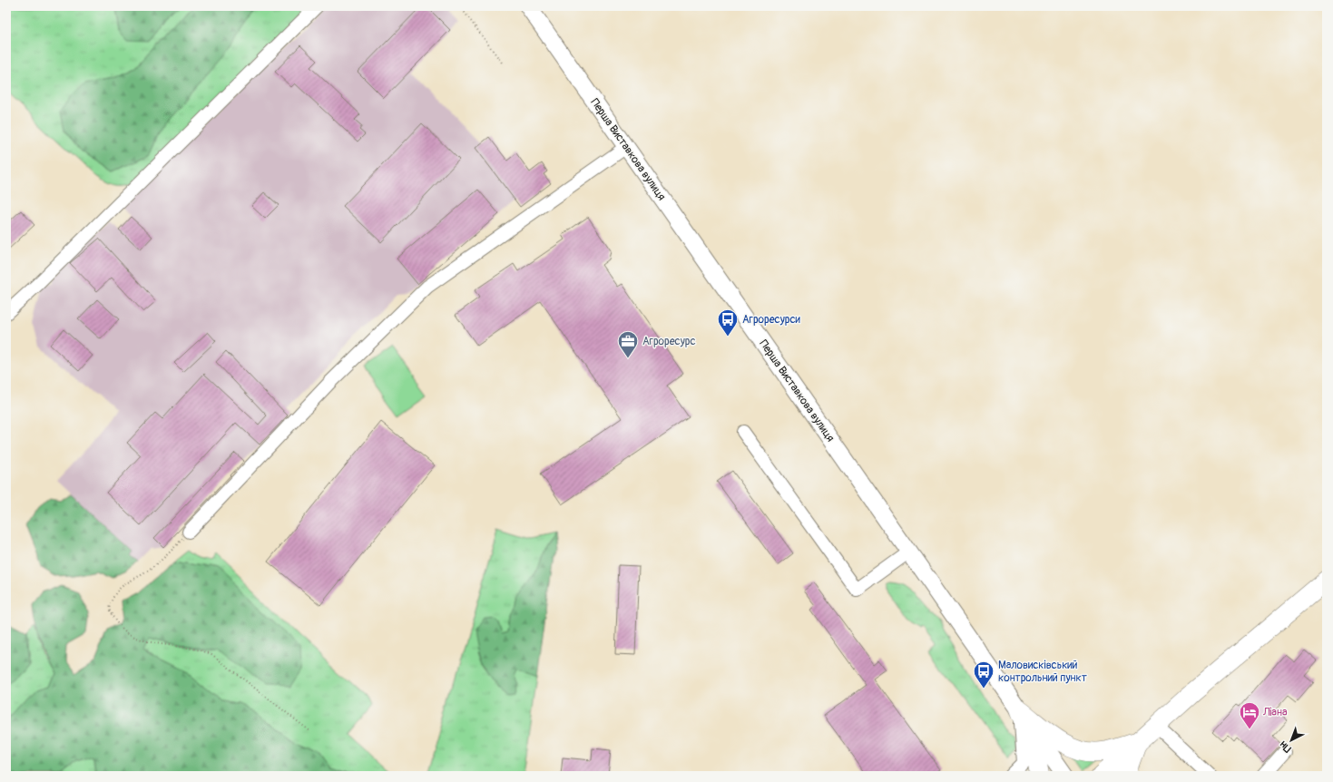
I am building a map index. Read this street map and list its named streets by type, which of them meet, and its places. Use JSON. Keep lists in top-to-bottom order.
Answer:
{
  "streets": {
    "main road": ["Перша Виставкова вулиця"]
  },
  "places": {
    "bus stop": ["Агроресурси", "Маловисківський контрольний пункт"],
    "office": ["Агроресурс"],
    "hotel": ["Ліана"]
  },
  "north": "bottom left"
}
